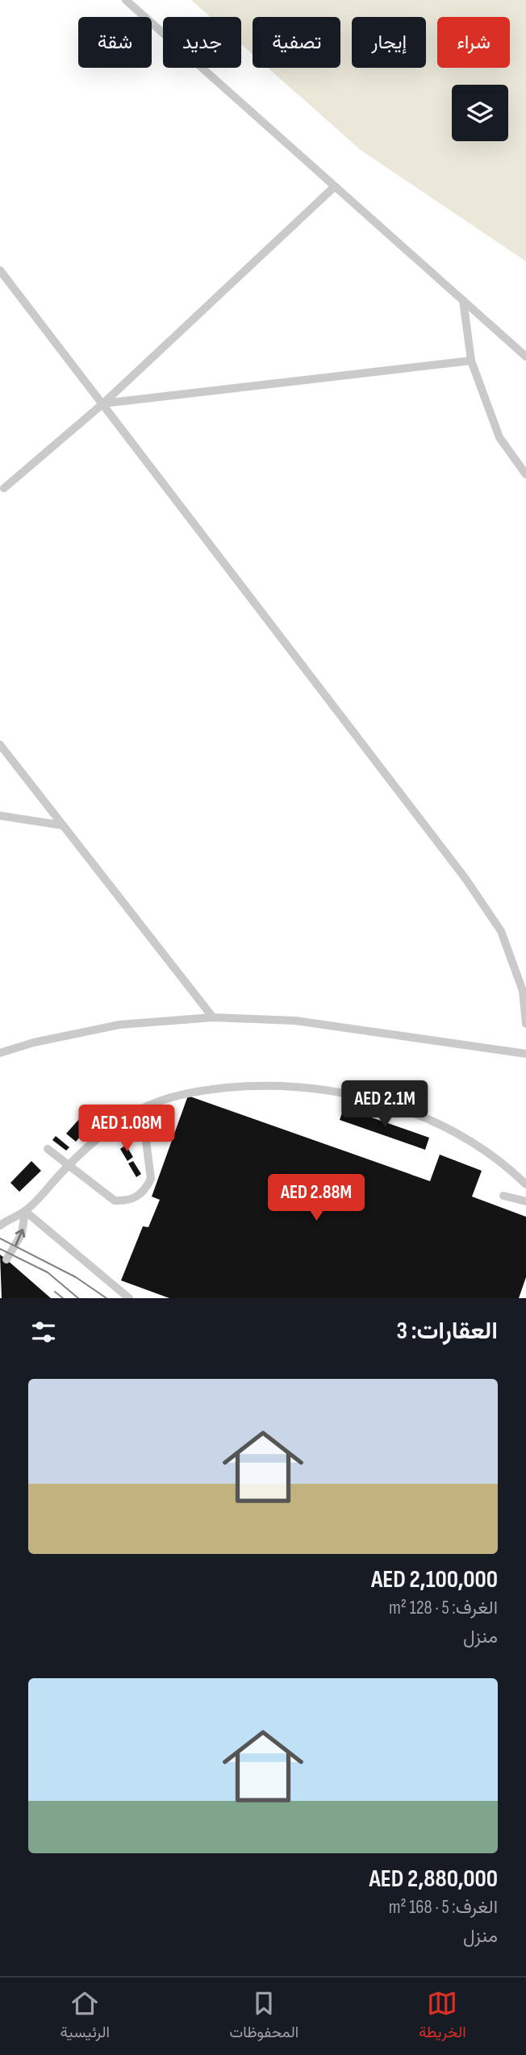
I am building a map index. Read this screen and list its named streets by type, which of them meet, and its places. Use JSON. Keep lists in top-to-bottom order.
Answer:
{
  "page": {
    "chip": [
      "شراء",
      "إيجار",
      "تصفية",
      "جديد",
      "شقة"
    ],
    "price": ["AED 2.1M", "AED 1.08M", "AED 2.88M"],
    "heading": "العقارات: 3",
    "list": [
      {
        "name": "AED 2,100,000",
        "note": "الغرف: 5 · 128 m² · منزل"
      },
      {
        "name": "AED 2,880,000",
        "note": "الغرف: 5 · 168 m² · منزل"
      }
    ],
    "tabs": ["الخريطة", "المحفوظات", "الرئيسية"]
  }
}
